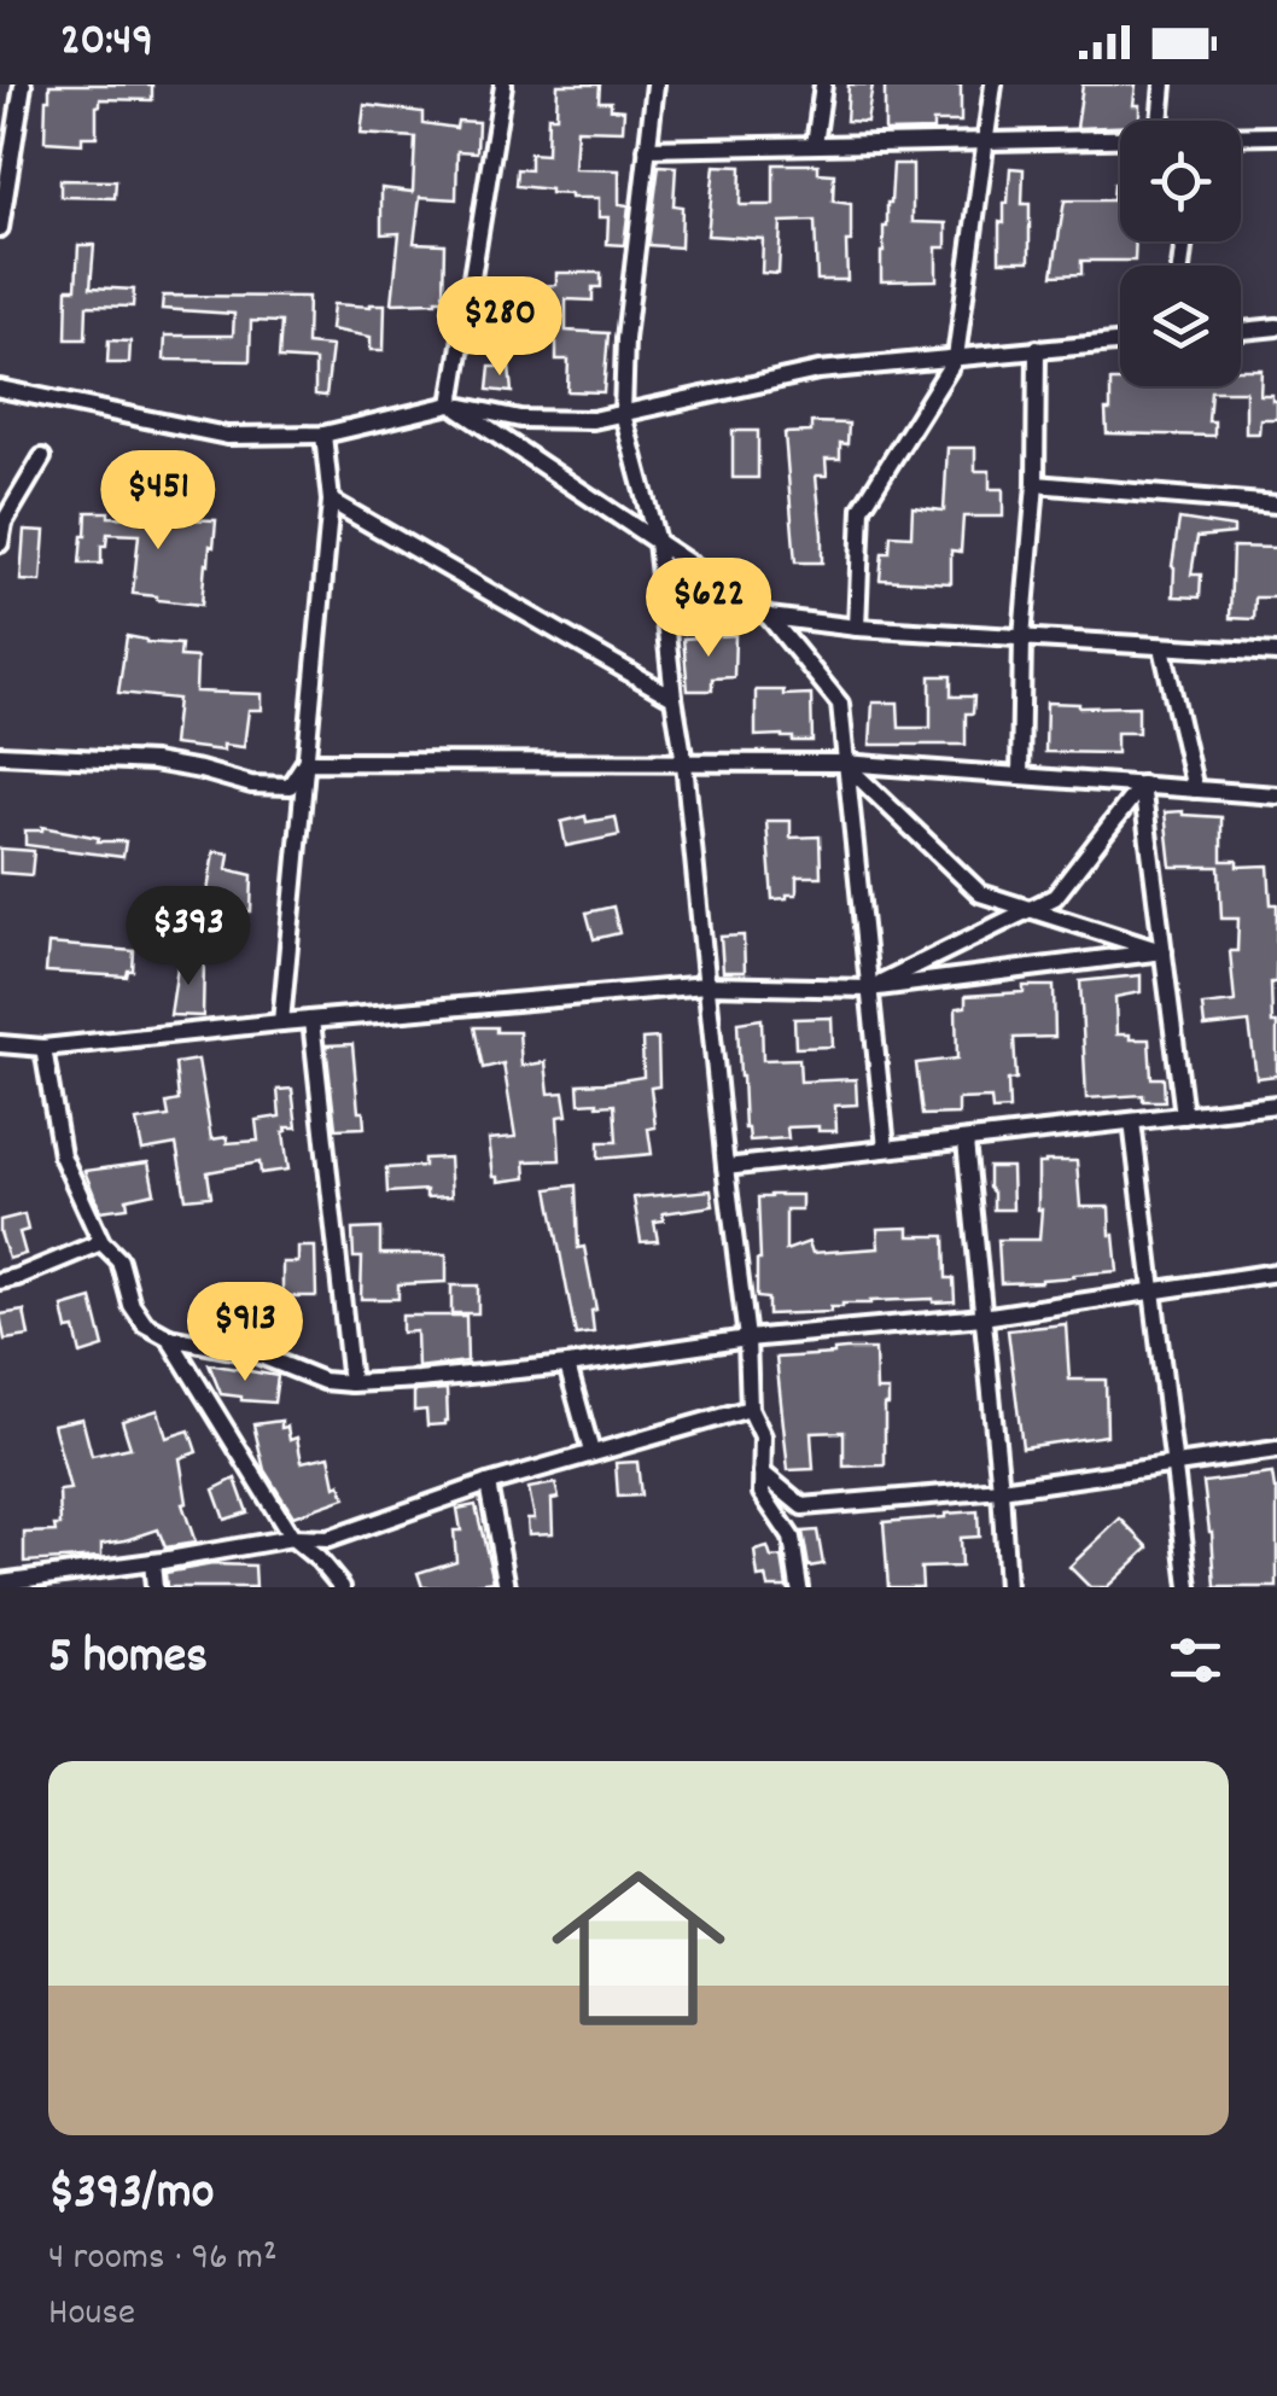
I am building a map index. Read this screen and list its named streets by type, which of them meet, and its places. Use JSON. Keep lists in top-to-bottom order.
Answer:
{
  "page": {
    "status": "20:49",
    "price": [
      "$280",
      "$451",
      "$622",
      "$393",
      "$913"
    ],
    "heading": "5 homes",
    "list": [
      {
        "name": "$393/mo",
        "note": "4 rooms · 96 m² · House"
      }
    ]
  }
}
